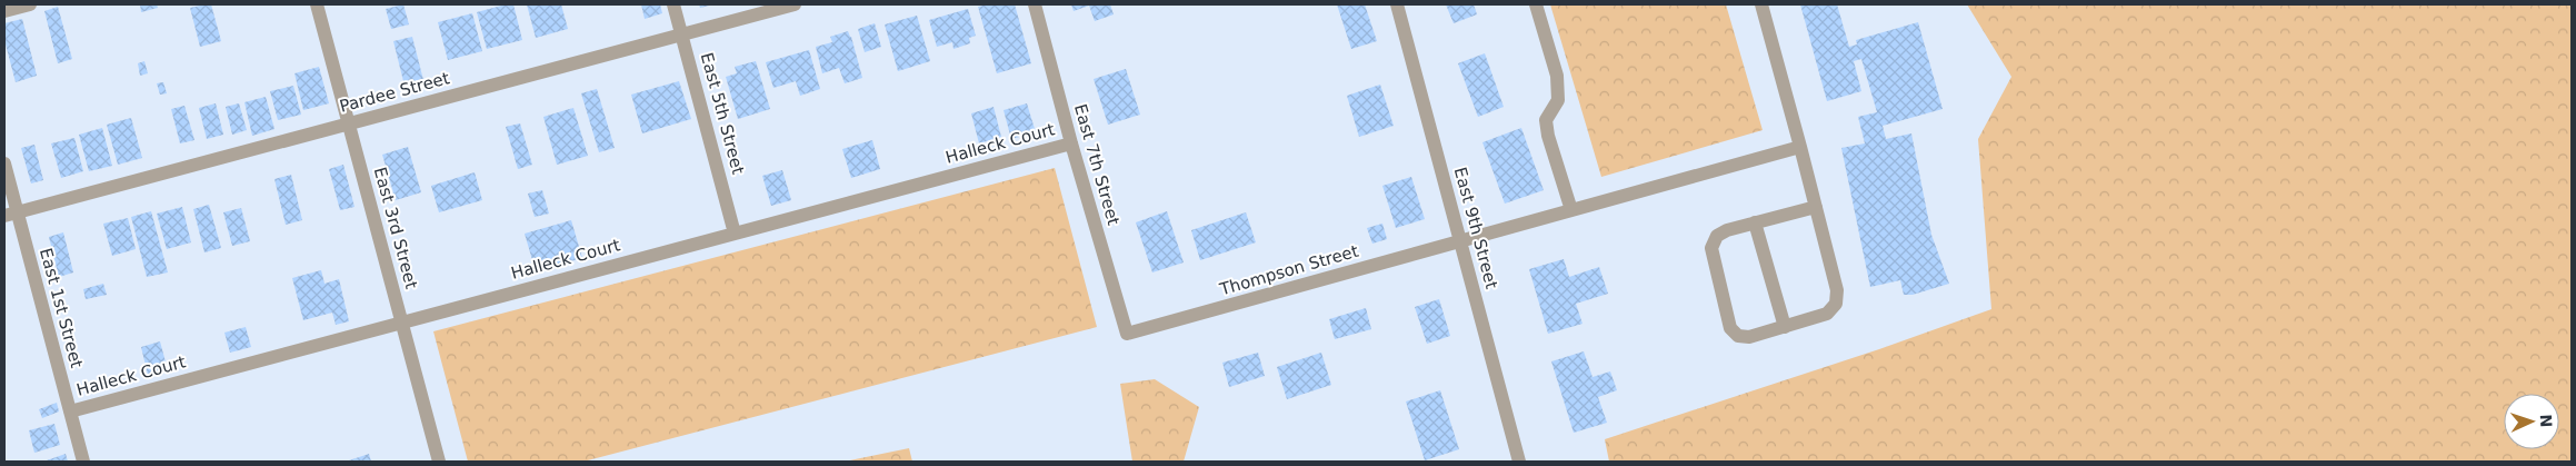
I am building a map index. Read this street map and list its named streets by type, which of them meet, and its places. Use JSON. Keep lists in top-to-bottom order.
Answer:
{
  "streets": {
    "street": [
      "Pardee Street",
      "East 5th Street",
      "Halleck Court",
      "East 7th Street",
      "East 3rd Street",
      "East 9th Street",
      "Thompson Street",
      "East 1st Street"
    ]
  },
  "crossings": [
    ["Pardee Street", "East 5th Street"],
    ["Pardee Street", "East 3rd Street"],
    ["Pardee Street", "East 1st Street"],
    ["East 5th Street", "Halleck Court"],
    ["Halleck Court", "East 7th Street"],
    ["Halleck Court", "East 3rd Street"],
    ["Halleck Court", "East 1st Street"],
    ["East 7th Street", "Thompson Street"],
    ["East 9th Street", "Thompson Street"]
  ],
  "north": "right"
}
